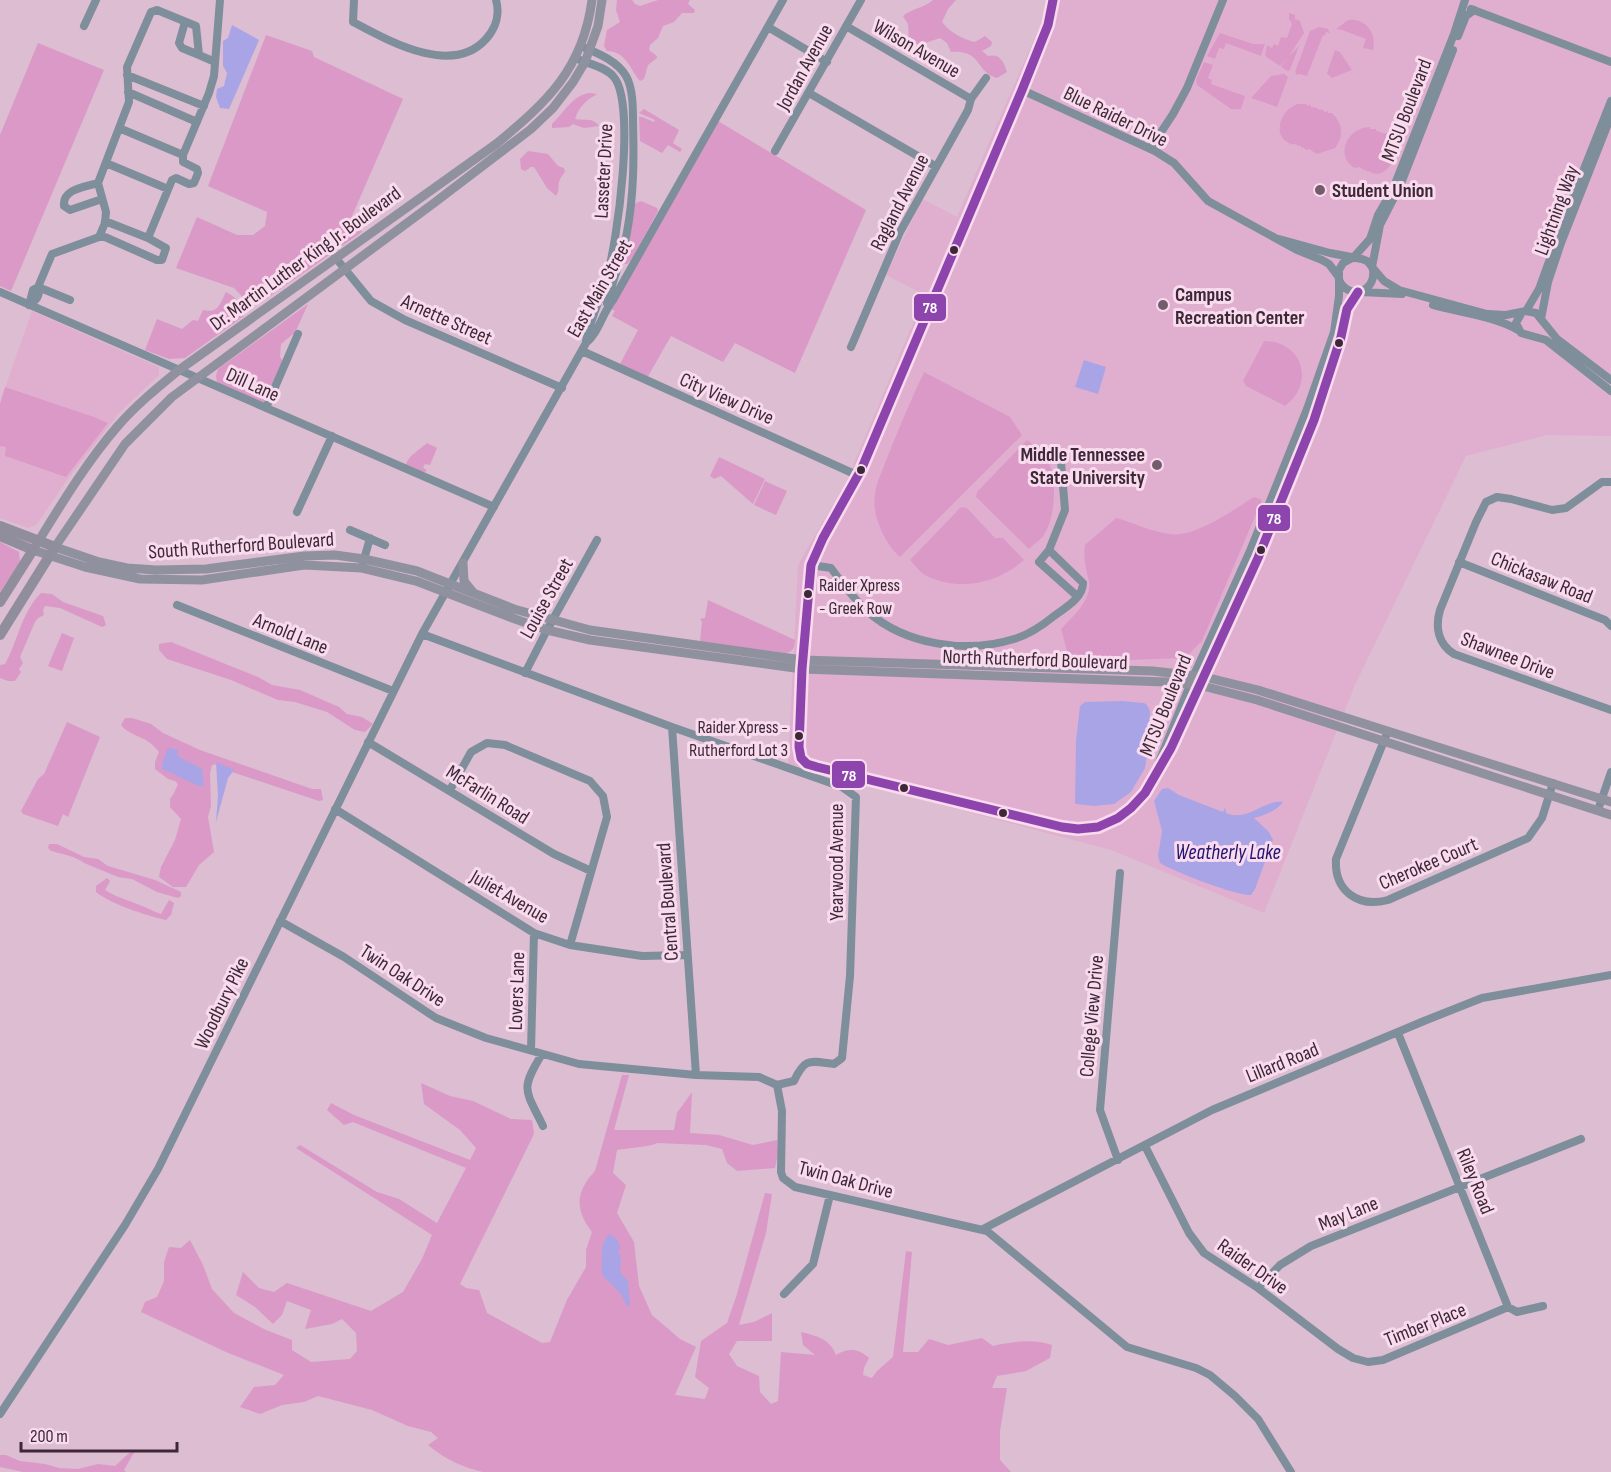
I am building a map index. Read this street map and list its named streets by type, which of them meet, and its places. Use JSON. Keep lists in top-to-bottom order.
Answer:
{
  "streets": {
    "highway": ["South Rutherford Boulevard"],
    "main road": ["Dr. Martin Luther King Jr. Boulevard", "North Rutherford Boulevard"],
    "street": [
      "Wilson Avenue",
      "Jordan Avenue",
      "MTSU Boulevard",
      "Blue Raider Drive",
      "Lasseter Drive",
      "Ragland Avenue",
      "Lightning Way",
      "East Main Street",
      "Arnette Street",
      "Dill Lane",
      "City View Drive",
      "Chickasaw Road",
      "Louise Street",
      "Arnold Lane",
      "Shawnee Drive",
      "McFarlin Road",
      "Yearwood Avenue",
      "Cherokee Court",
      "Juliet Avenue",
      "Central Boulevard",
      "Twin Oak Drive",
      "Lovers Lane",
      "Woodbury Pike",
      "College View Drive",
      "Lillard Road",
      "Riley Road",
      "May Lane",
      "Raider Drive",
      "Timber Place"
    ]
  },
  "crossings": [
    ["Wilson Avenue", "Jordan Avenue"],
    ["Wilson Avenue", "Ragland Avenue"],
    ["MTSU Boulevard", "Blue Raider Drive"],
    ["MTSU Boulevard", "North Rutherford Boulevard"],
    ["Lasseter Drive", "Dr. Martin Luther King Jr. Boulevard"],
    ["Lasseter Drive", "East Main Street"],
    ["Dr. Martin Luther King Jr. Boulevard", "Arnette Street"],
    ["Dr. Martin Luther King Jr. Boulevard", "Dill Lane"],
    ["Dr. Martin Luther King Jr. Boulevard", "South Rutherford Boulevard"],
    ["East Main Street", "Arnette Street"],
    ["East Main Street", "Dill Lane"],
    ["East Main Street", "City View Drive"],
    ["East Main Street", "South Rutherford Boulevard"],
    ["East Main Street", "North Rutherford Boulevard"],
    ["East Main Street", "Woodbury Pike"],
    ["South Rutherford Boulevard", "North Rutherford Boulevard"],
    ["South Rutherford Boulevard", "Woodbury Pike"],
    ["Chickasaw Road", "Shawnee Drive"],
    ["Louise Street", "North Rutherford Boulevard"],
    ["Louise Street", "Yearwood Avenue"],
    ["Arnold Lane", "Woodbury Pike"],
    ["North Rutherford Boulevard", "Cherokee Court"],
    ["North Rutherford Boulevard", "Woodbury Pike"],
    ["McFarlin Road", "Woodbury Pike"],
    ["Yearwood Avenue", "Central Boulevard"],
    ["Yearwood Avenue", "Twin Oak Drive"],
    ["Yearwood Avenue", "Woodbury Pike"],
    ["Juliet Avenue", "Central Boulevard"],
    ["Juliet Avenue", "Lovers Lane"],
    ["Juliet Avenue", "Woodbury Pike"],
    ["Central Boulevard", "Twin Oak Drive"],
    ["Twin Oak Drive", "Lovers Lane"],
    ["Twin Oak Drive", "Woodbury Pike"],
    ["Twin Oak Drive", "Lillard Road"],
    ["College View Drive", "Lillard Road"],
    ["Lillard Road", "Riley Road"],
    ["Lillard Road", "Raider Drive"],
    ["Riley Road", "May Lane"],
    ["Riley Road", "Timber Place"],
    ["May Lane", "Raider Drive"],
    ["Raider Drive", "Timber Place"]
  ],
  "water": ["Weatherly Lake"],
  "places": [
    "Student Union",
    "Campus Recreation Center",
    "Middle Tennessee State University",
    "Raider Xpress - Greek Row",
    "Raider Xpress - Rutherford Lot 3"
  ],
  "lines": ["transit line 78"],
  "scale_bar": "200 m"
}
